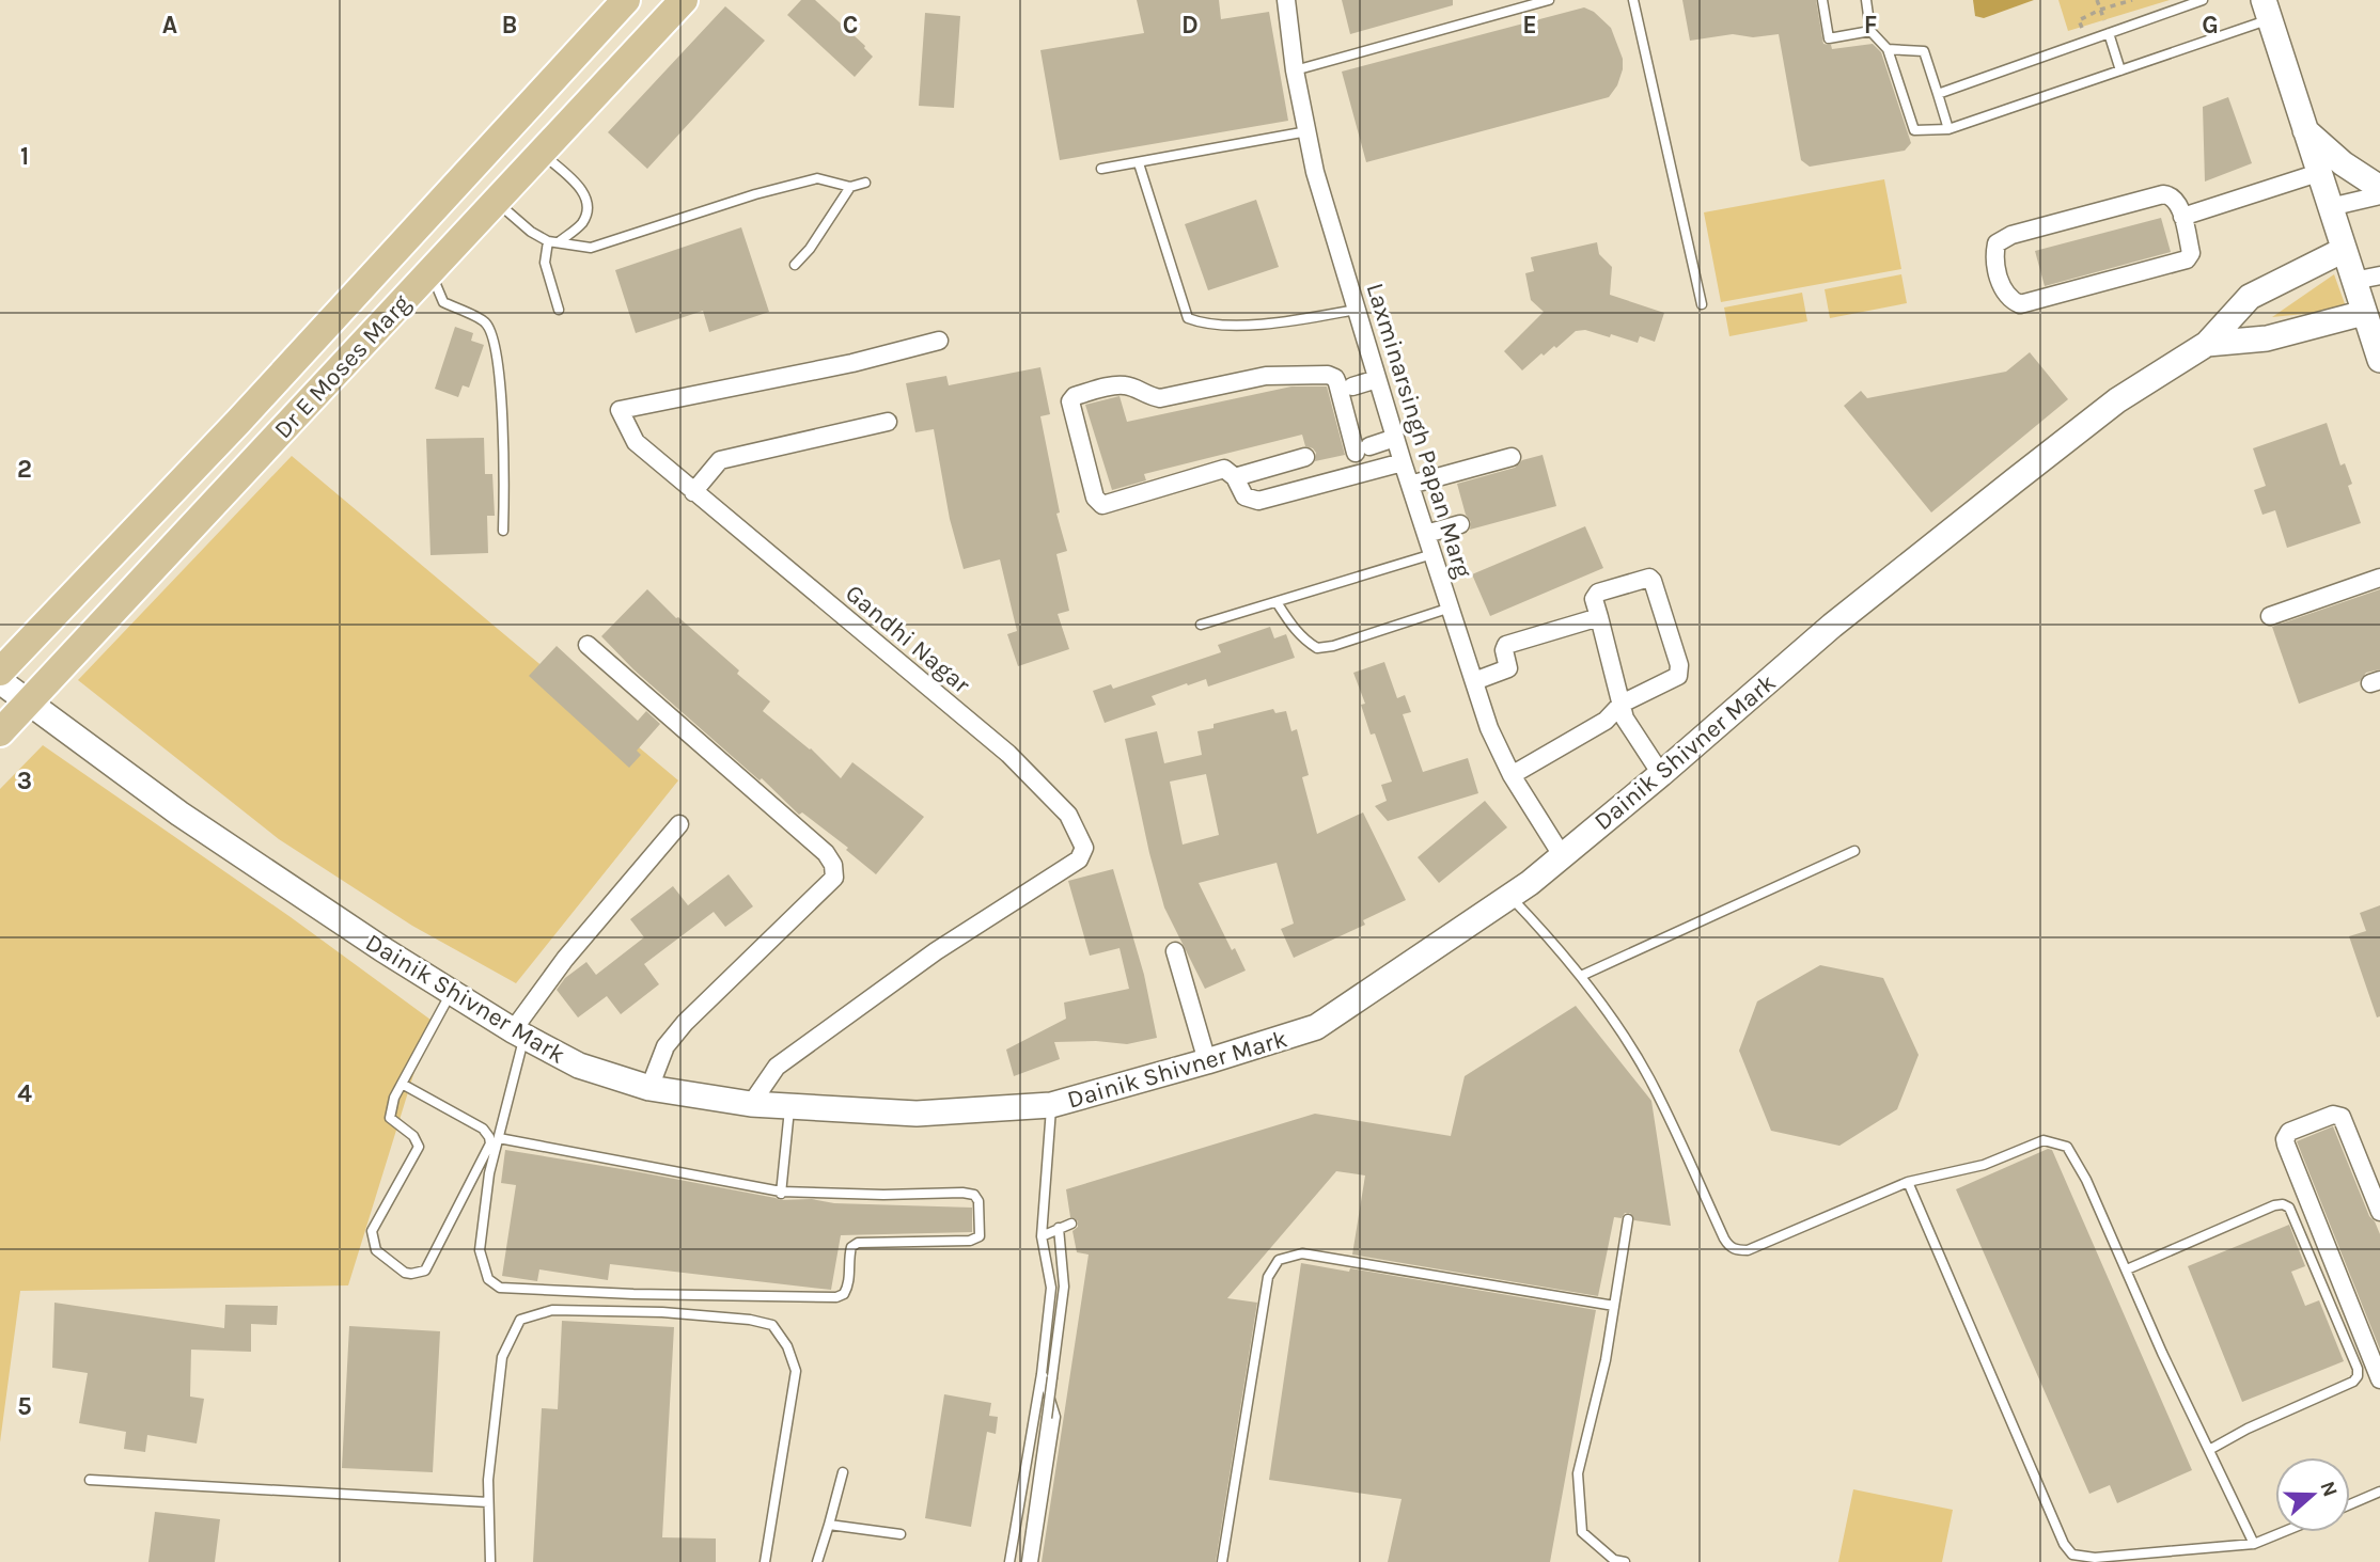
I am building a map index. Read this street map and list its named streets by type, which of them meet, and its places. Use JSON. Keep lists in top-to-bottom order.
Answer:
{
  "streets": {
    "main road": ["Dr E Moses Marg", "Dainik Shivner Mark"],
    "street": ["Laxminarsingh Papan Marg", "Gandhi Nagar"]
  },
  "crossings": [
    ["Dr E Moses Marg", "Dainik Shivner Mark"],
    ["Laxminarsingh Papan Marg", "Dainik Shivner Mark"],
    ["Gandhi Nagar", "Dainik Shivner Mark"]
  ],
  "north": "right",
  "grid": {
    "columns": [
      "A",
      "B",
      "C",
      "D",
      "E",
      "F",
      "G"
    ],
    "rows": [
      "1",
      "2",
      "3",
      "4",
      "5"
    ]
  }
}
